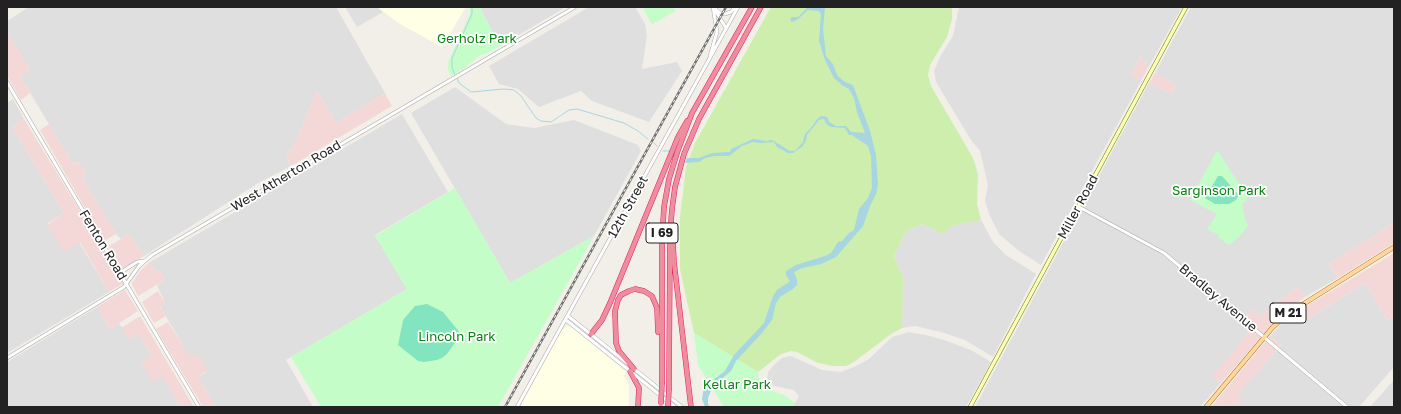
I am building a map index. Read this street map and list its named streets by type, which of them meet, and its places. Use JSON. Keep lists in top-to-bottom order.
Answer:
{
  "streets": {
    "highway": ["I 69"],
    "main road": ["Miller Road", "M 21"],
    "street": [
      "West Atherton Road",
      "12th Street",
      "Fenton Road",
      "Bradley Avenue"
    ]
  },
  "crossings": [
    ["West Atherton Road", "Fenton Road"],
    ["Miller Road", "Bradley Avenue"],
    ["Bradley Avenue", "M 21"]
  ],
  "parks": [
    "Gerholz Park",
    "Sarginson Park",
    "Lincoln Park",
    "Kellar Park"
  ]
}
